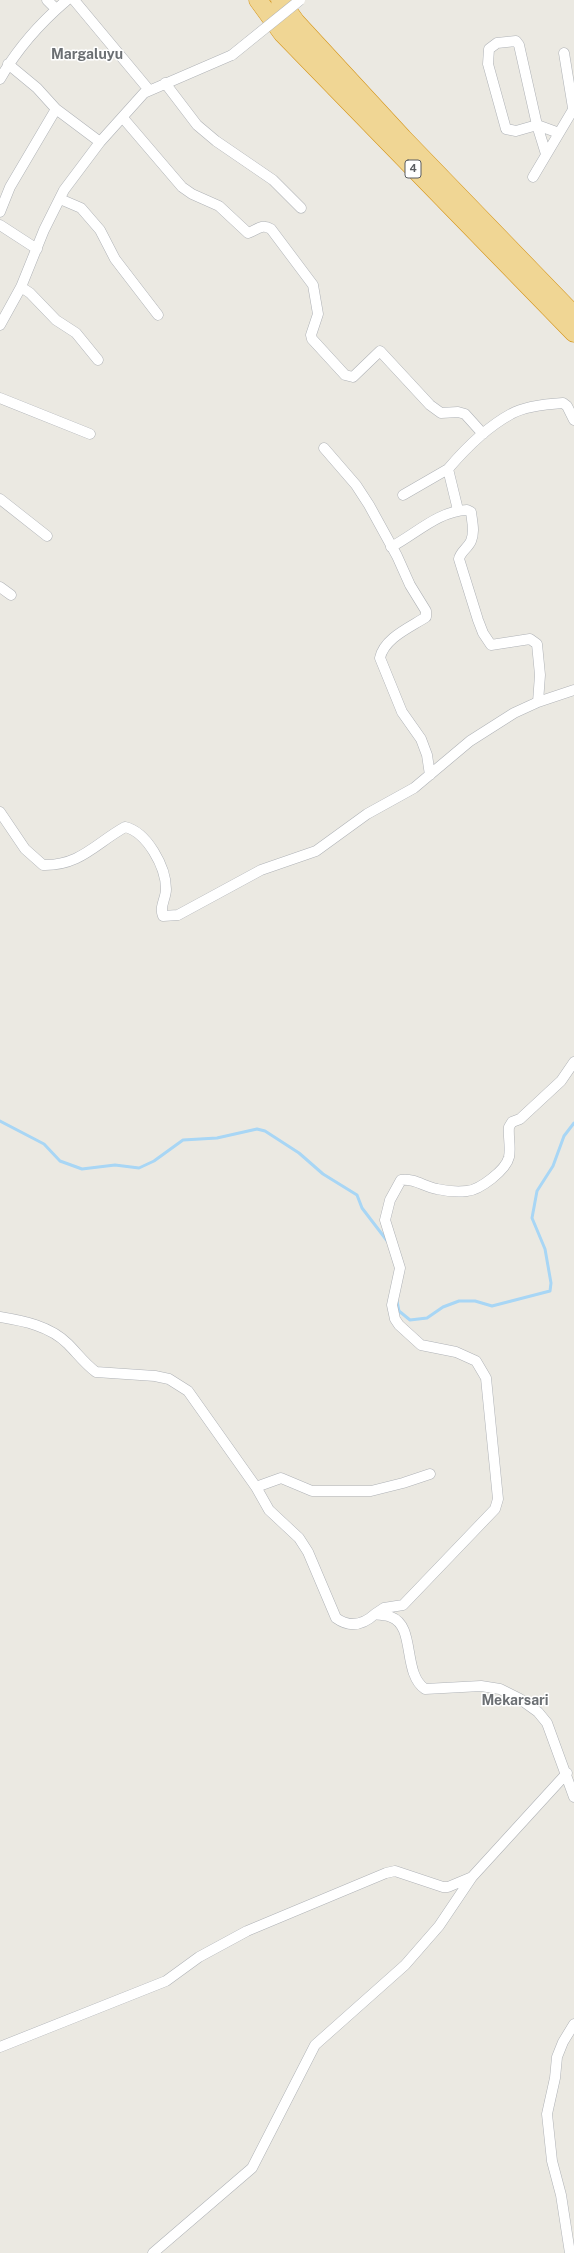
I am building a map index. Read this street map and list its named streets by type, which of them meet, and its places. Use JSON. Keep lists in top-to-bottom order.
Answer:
{
  "streets": {
    "highway": ["4"]
  },
  "districts": ["Margaluyu", "Mekarsari"]
}
